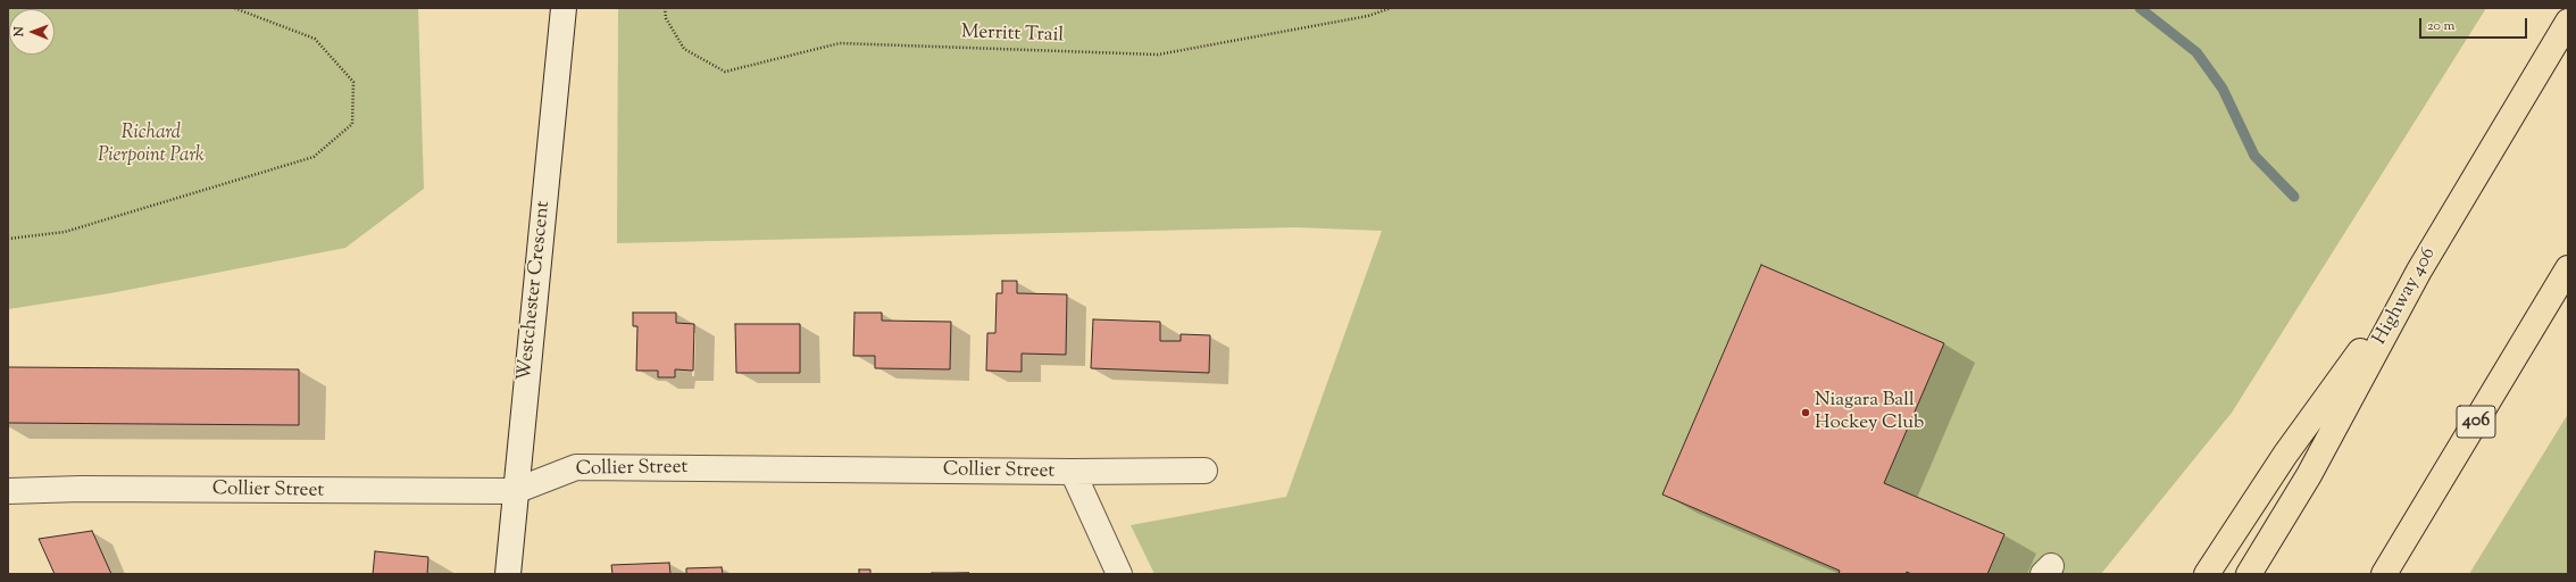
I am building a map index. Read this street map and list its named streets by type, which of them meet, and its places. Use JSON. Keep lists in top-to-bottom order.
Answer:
{
  "streets": {
    "highway": ["Highway 406", "406"],
    "street": ["Westchester Crescent", "Collier Street"],
    "path": ["Merritt Trail"]
  },
  "crossings": [
    ["Westchester Crescent", "Collier Street"]
  ],
  "parks": ["Richard Pierpoint Park"],
  "places": ["Niagara Ball Hockey Club"],
  "scale_bar": "20 m",
  "north": "left"
}
